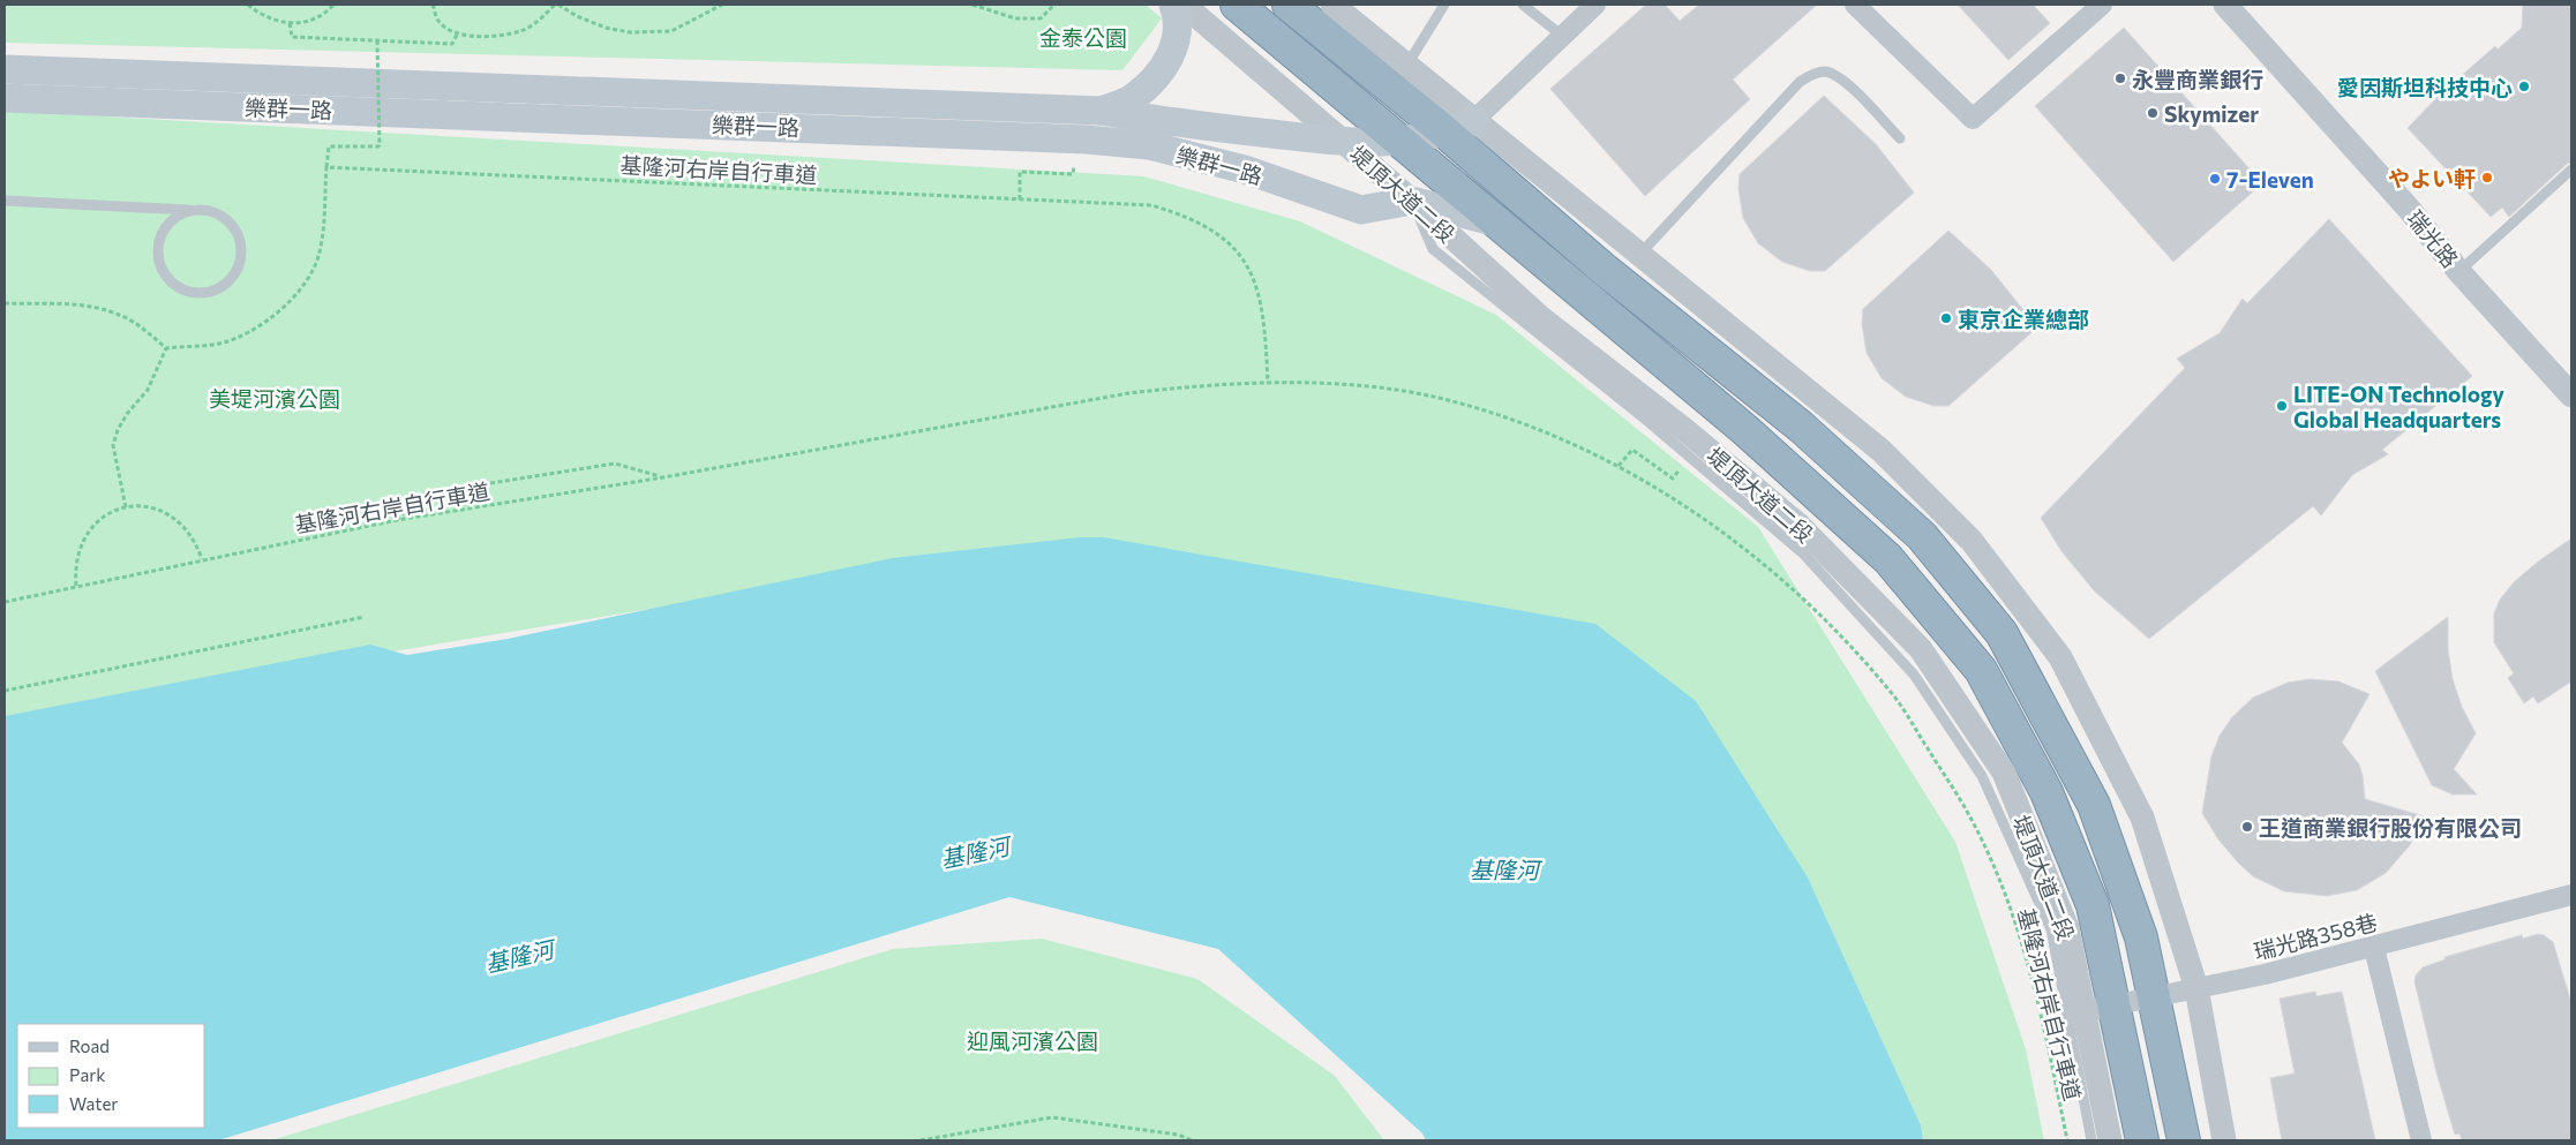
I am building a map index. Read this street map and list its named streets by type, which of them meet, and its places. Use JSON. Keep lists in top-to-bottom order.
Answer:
{
  "streets": {
    "highway": ["堤頂大道二段"],
    "main road": ["樂群一路"],
    "street": ["瑞光路", "瑞光路358巷"],
    "path": ["基隆河右岸自行車道"]
  },
  "crossings": [
    ["樂群一路", "堤頂大道二段"],
    ["堤頂大道二段", "瑞光路358巷"]
  ],
  "water": ["基隆河"],
  "parks": ["金泰公園", "美堤河濱公園", "迎風河濱公園"],
  "places": [
    "永豐商業銀行",
    "愛因斯坦科技中心",
    "Skymizer",
    "やよい軒",
    "7-Eleven",
    "東京企業總部",
    "LITE-ON Technology Global Headquarters",
    "王道商業銀行股份有限公司"
  ],
  "legend": ["Road", "Park", "Water"]
}
